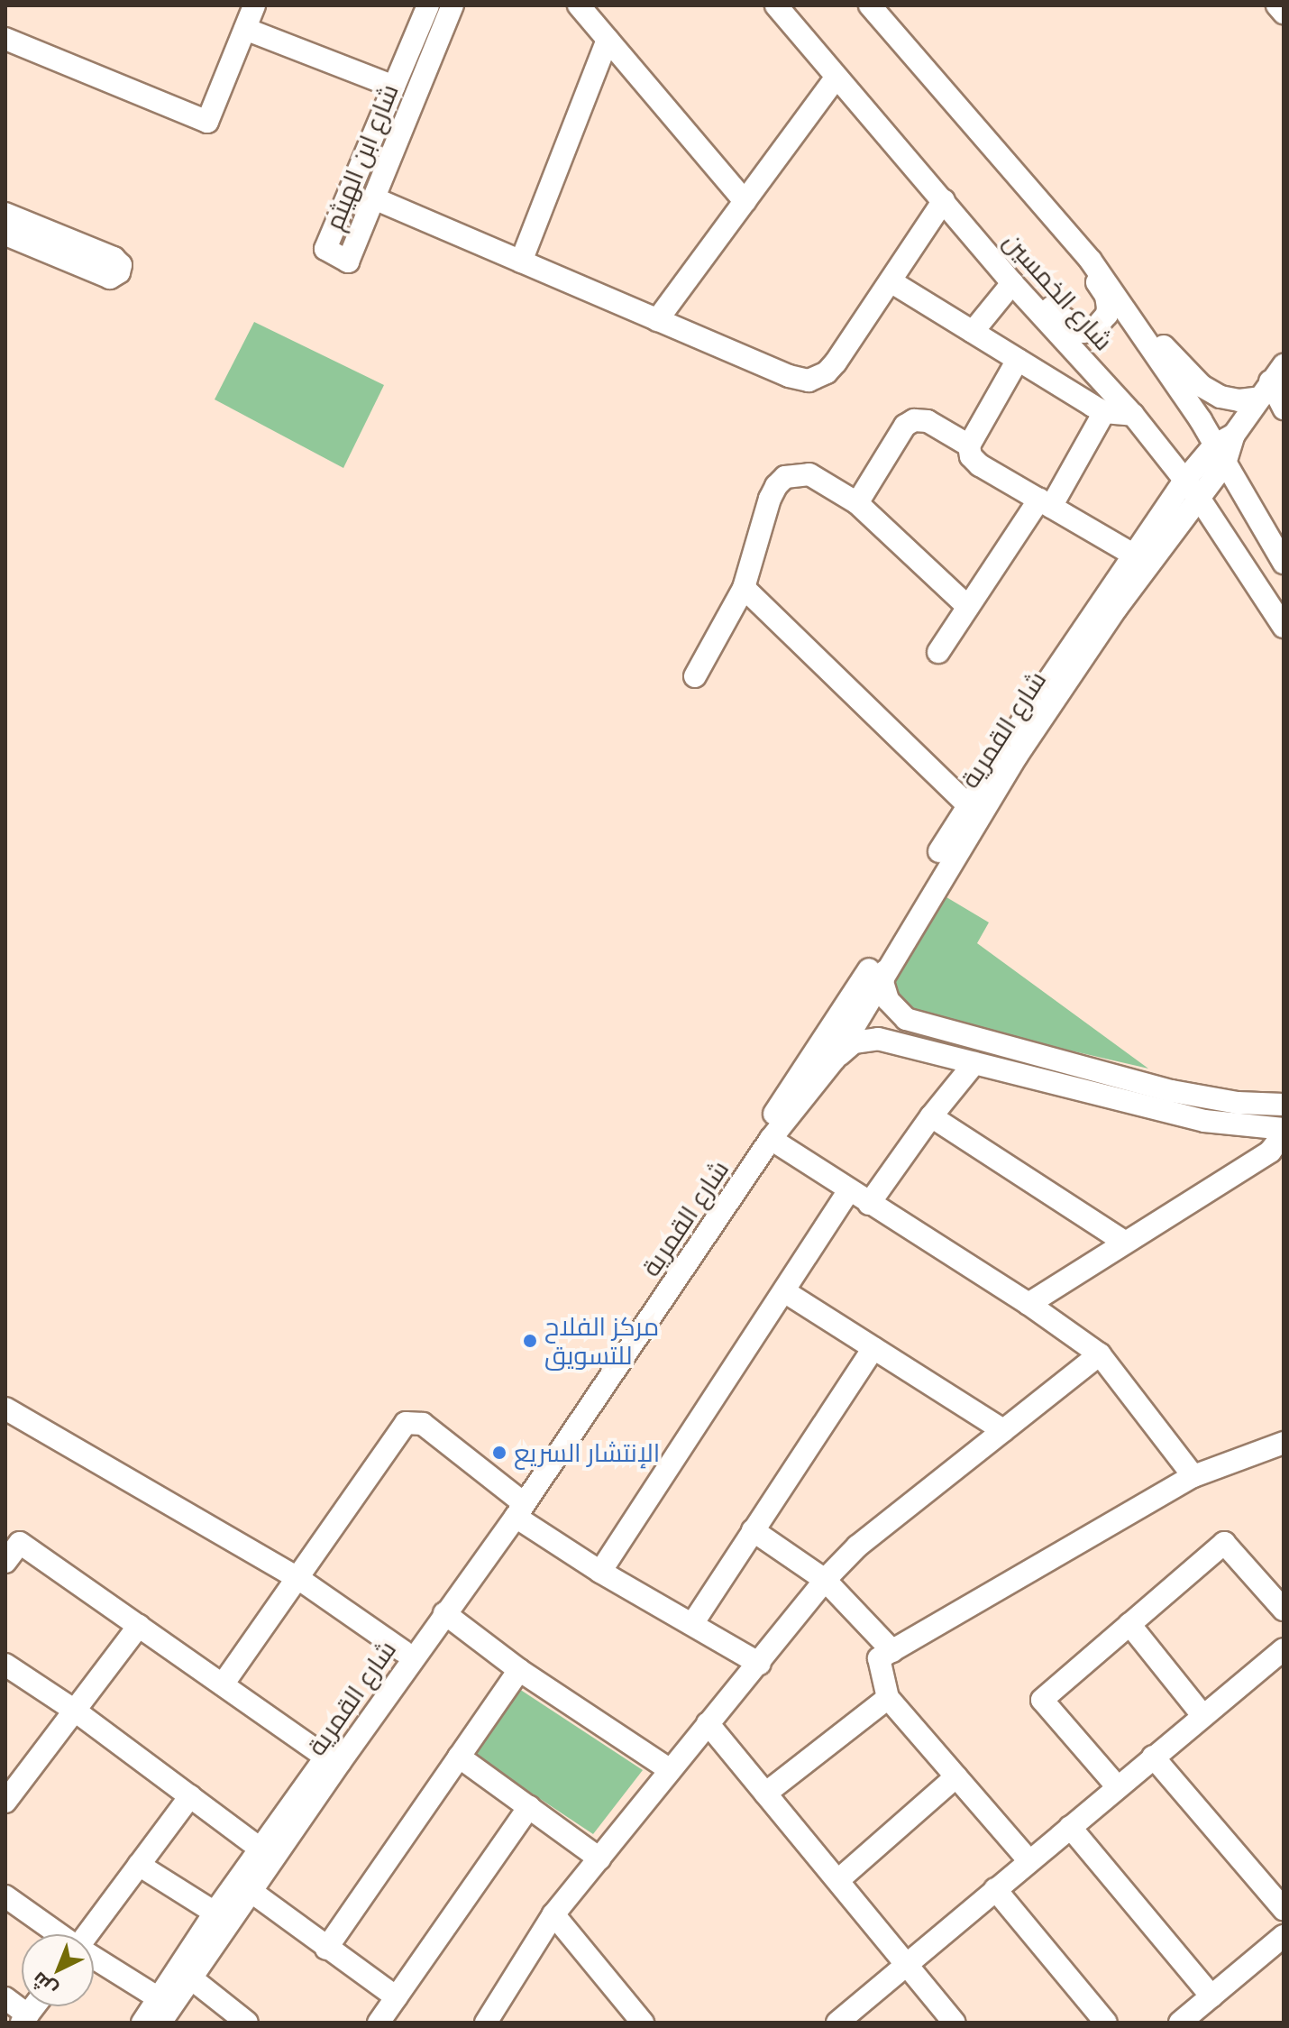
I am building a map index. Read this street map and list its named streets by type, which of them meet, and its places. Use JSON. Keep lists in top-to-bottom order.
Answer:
{
  "streets": {
    "street": ["شارع ابن الهيثم", "شارع الخمسين", "شارع القمرية"]
  },
  "crossings": [
    ["شارع الخمسين", "شارع القمرية"]
  ],
  "places": ["مركز الفلاح للتسويق", "الإنتشار السريع"],
  "north": "bottom left"
}
